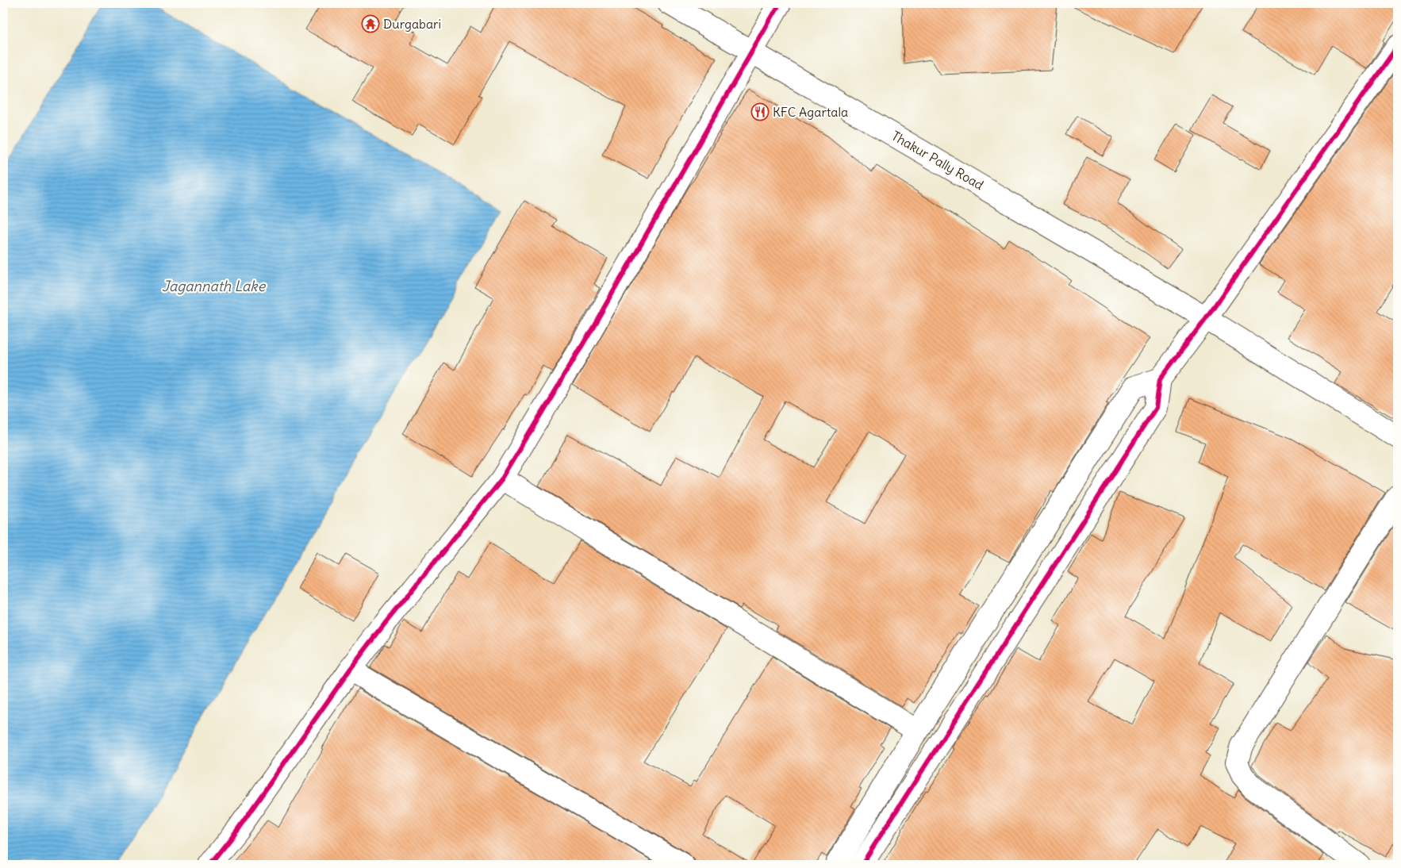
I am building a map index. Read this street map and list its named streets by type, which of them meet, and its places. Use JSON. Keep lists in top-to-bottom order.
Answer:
{
  "streets": {
    "street": ["Thakur Pally Road"]
  },
  "water": ["Jagannath Lake"],
  "places": {
    "temple": ["Durgabari"],
    "restaurant": ["KFC Agartala"]
  }
}
